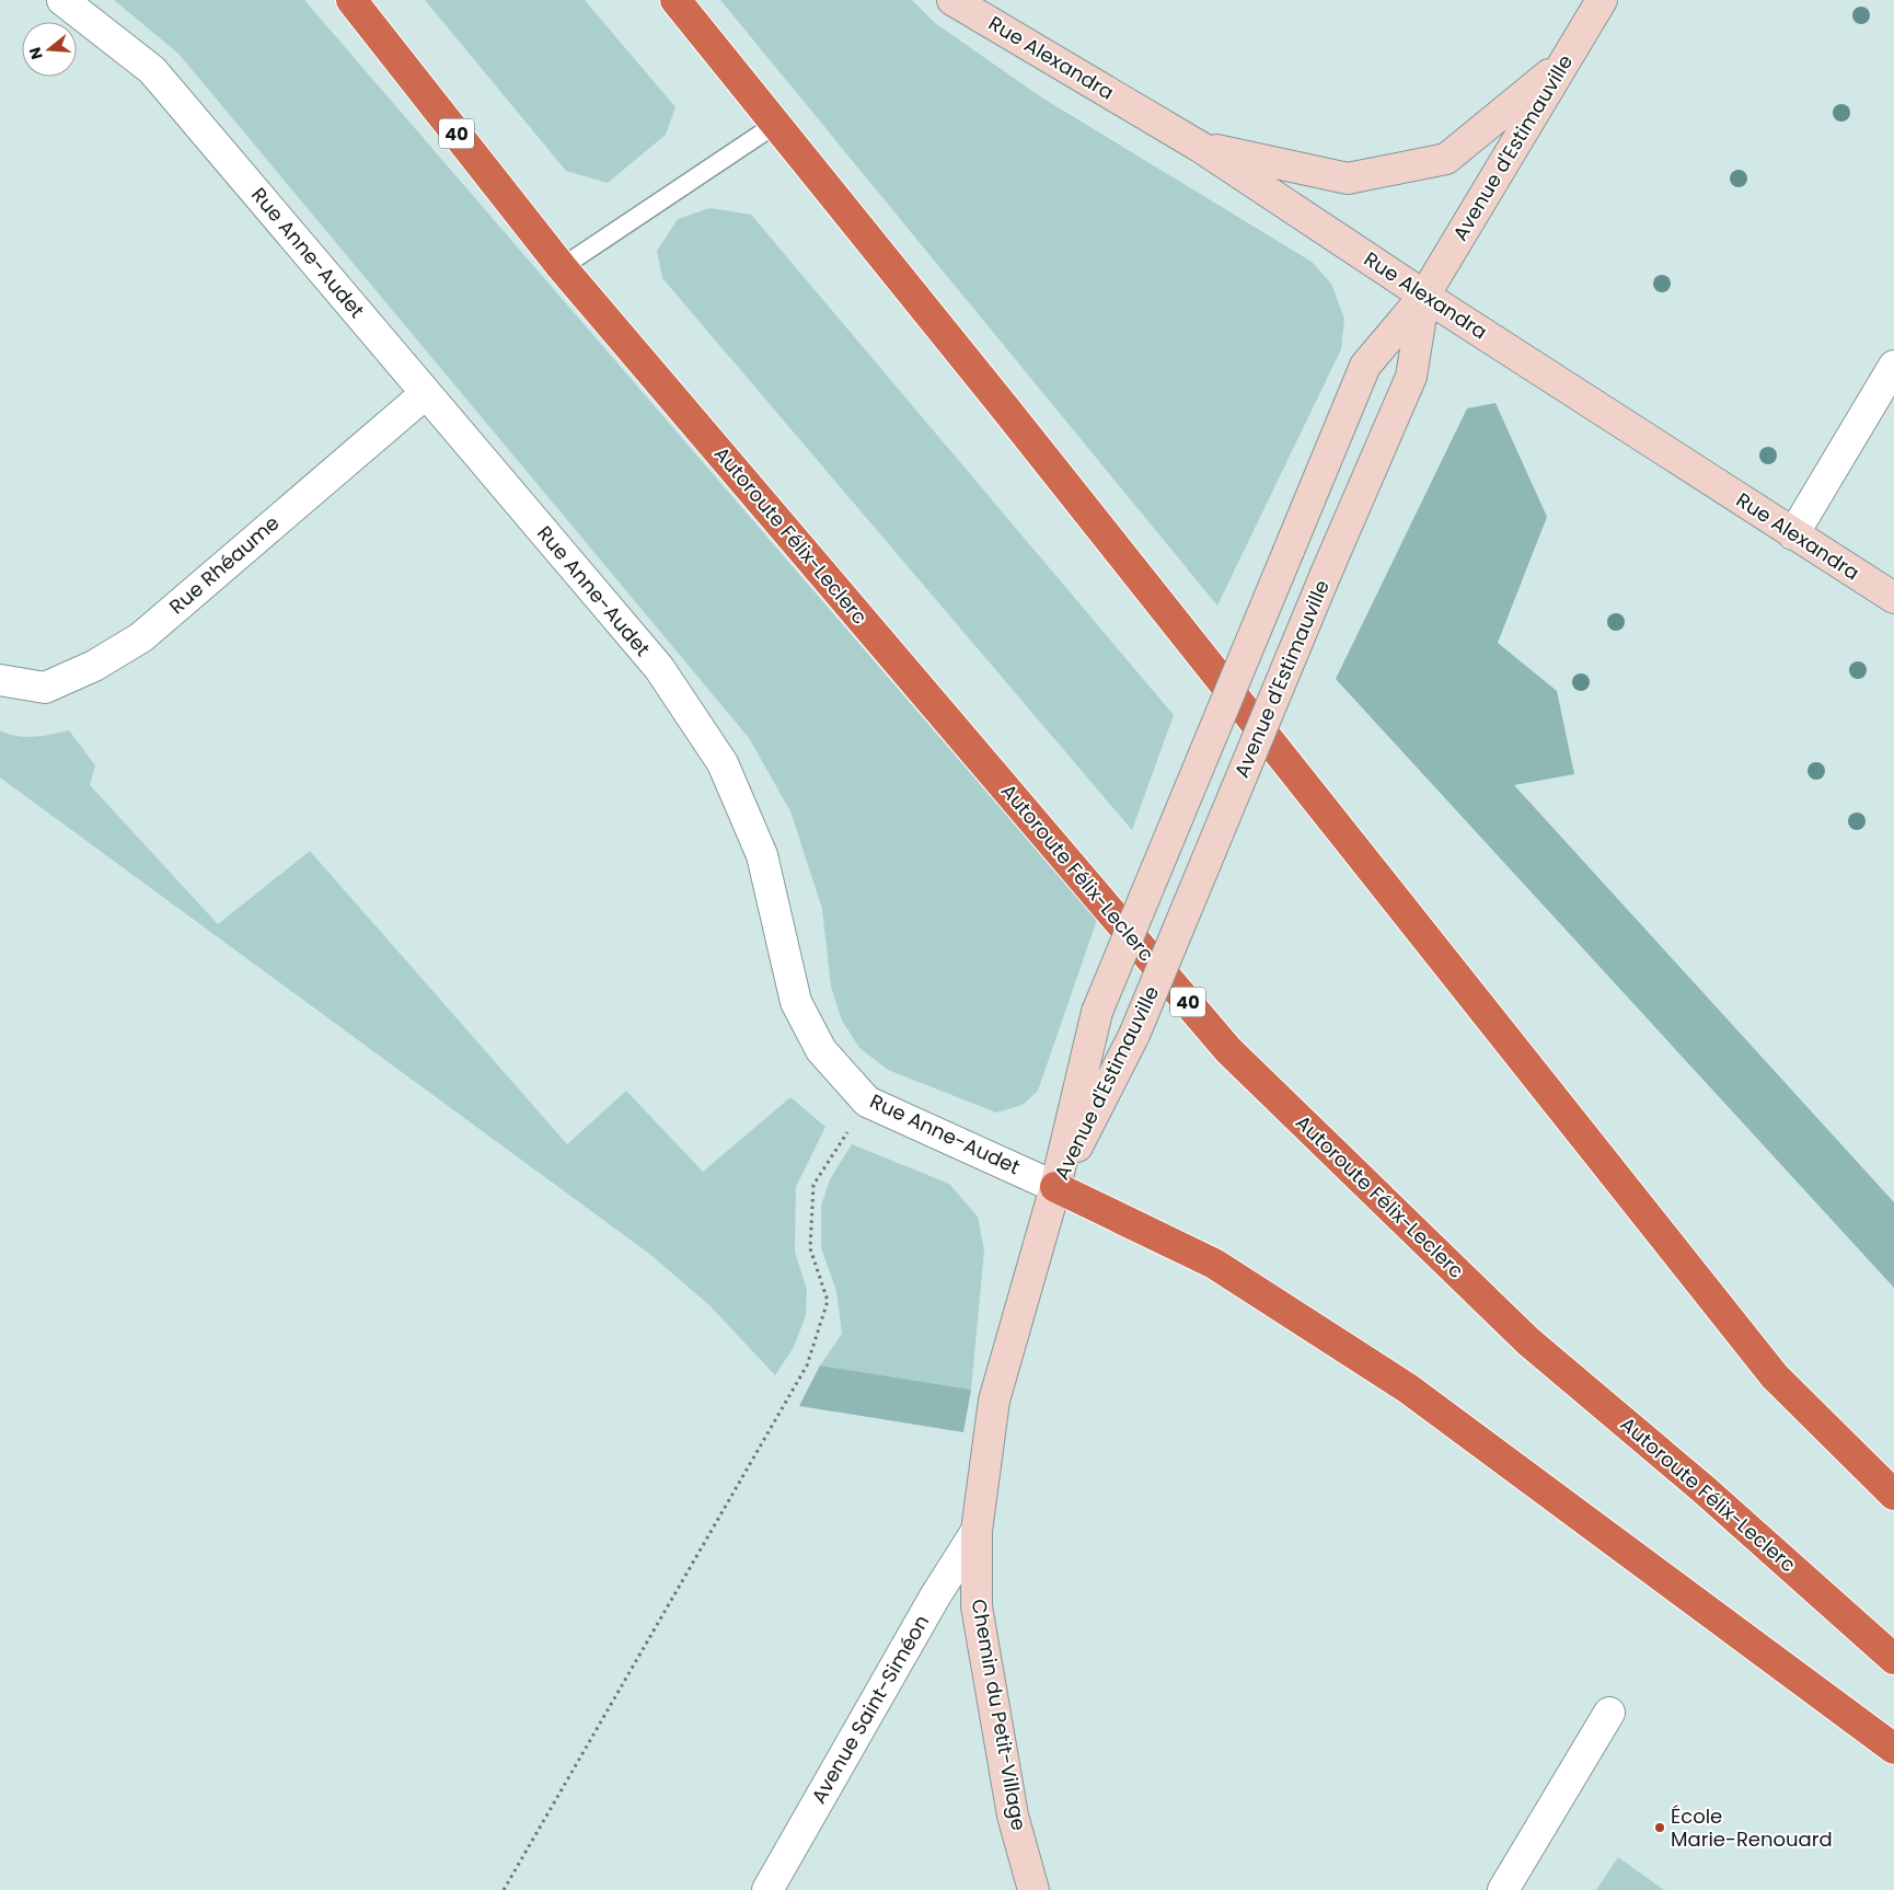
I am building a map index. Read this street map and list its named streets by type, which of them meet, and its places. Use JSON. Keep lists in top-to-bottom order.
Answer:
{
  "streets": {
    "highway": ["40", "Autoroute Félix-Leclerc"],
    "main road": ["Rue Alexandra", "Avenue d'Estimauville", "Chemin du Petit-Village"],
    "street": ["Rue Anne-Audet", "Rue Rhéaume", "Avenue Saint-Siméon"]
  },
  "crossings": [
    ["Rue Alexandra", "Avenue d'Estimauville"],
    ["Avenue d'Estimauville", "Rue Anne-Audet"],
    ["Avenue d'Estimauville", "Chemin du Petit-Village"],
    ["Rue Anne-Audet", "Rue Rhéaume"],
    ["Rue Anne-Audet", "Chemin du Petit-Village"],
    ["Avenue Saint-Siméon", "Chemin du Petit-Village"]
  ],
  "places": ["École Marie-Renouard"],
  "north": "left"
}
